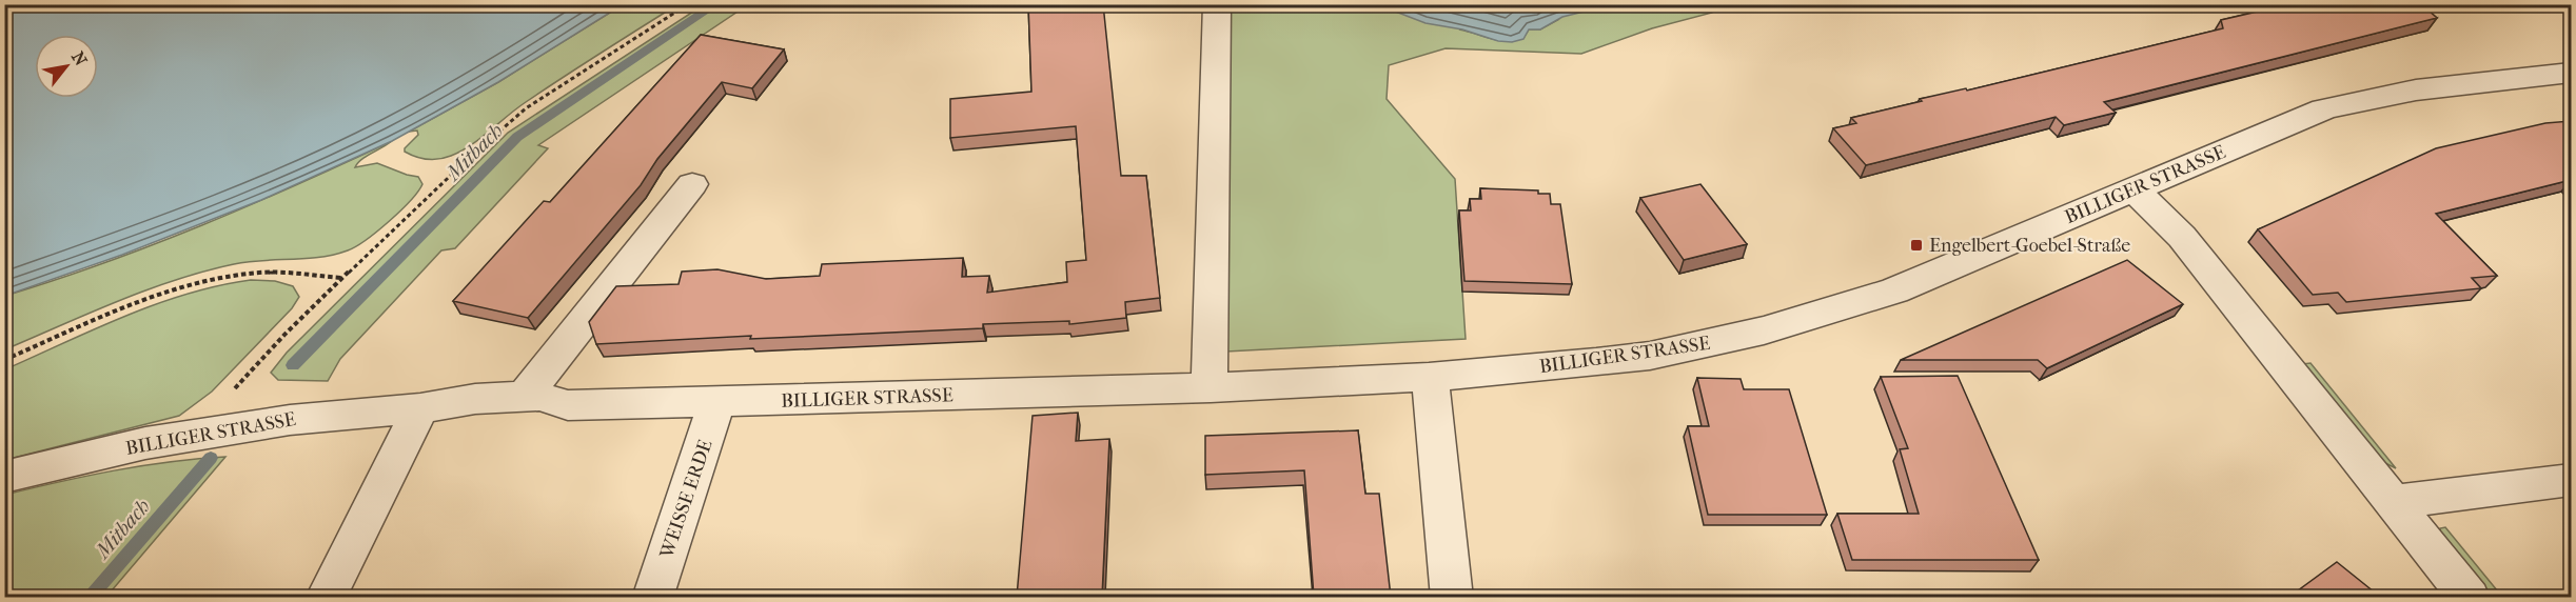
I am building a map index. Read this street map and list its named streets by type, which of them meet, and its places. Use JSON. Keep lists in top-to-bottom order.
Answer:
{
  "streets": {
    "street": ["BILLIGER STRASSE", "WEISSE ERDE"]
  },
  "crossings": [
    ["BILLIGER STRASSE", "WEISSE ERDE"]
  ],
  "water": ["Mitbach"],
  "places": {
    "transit": ["Engelbert-Goebel-Straße"]
  },
  "north": "top right"
}
